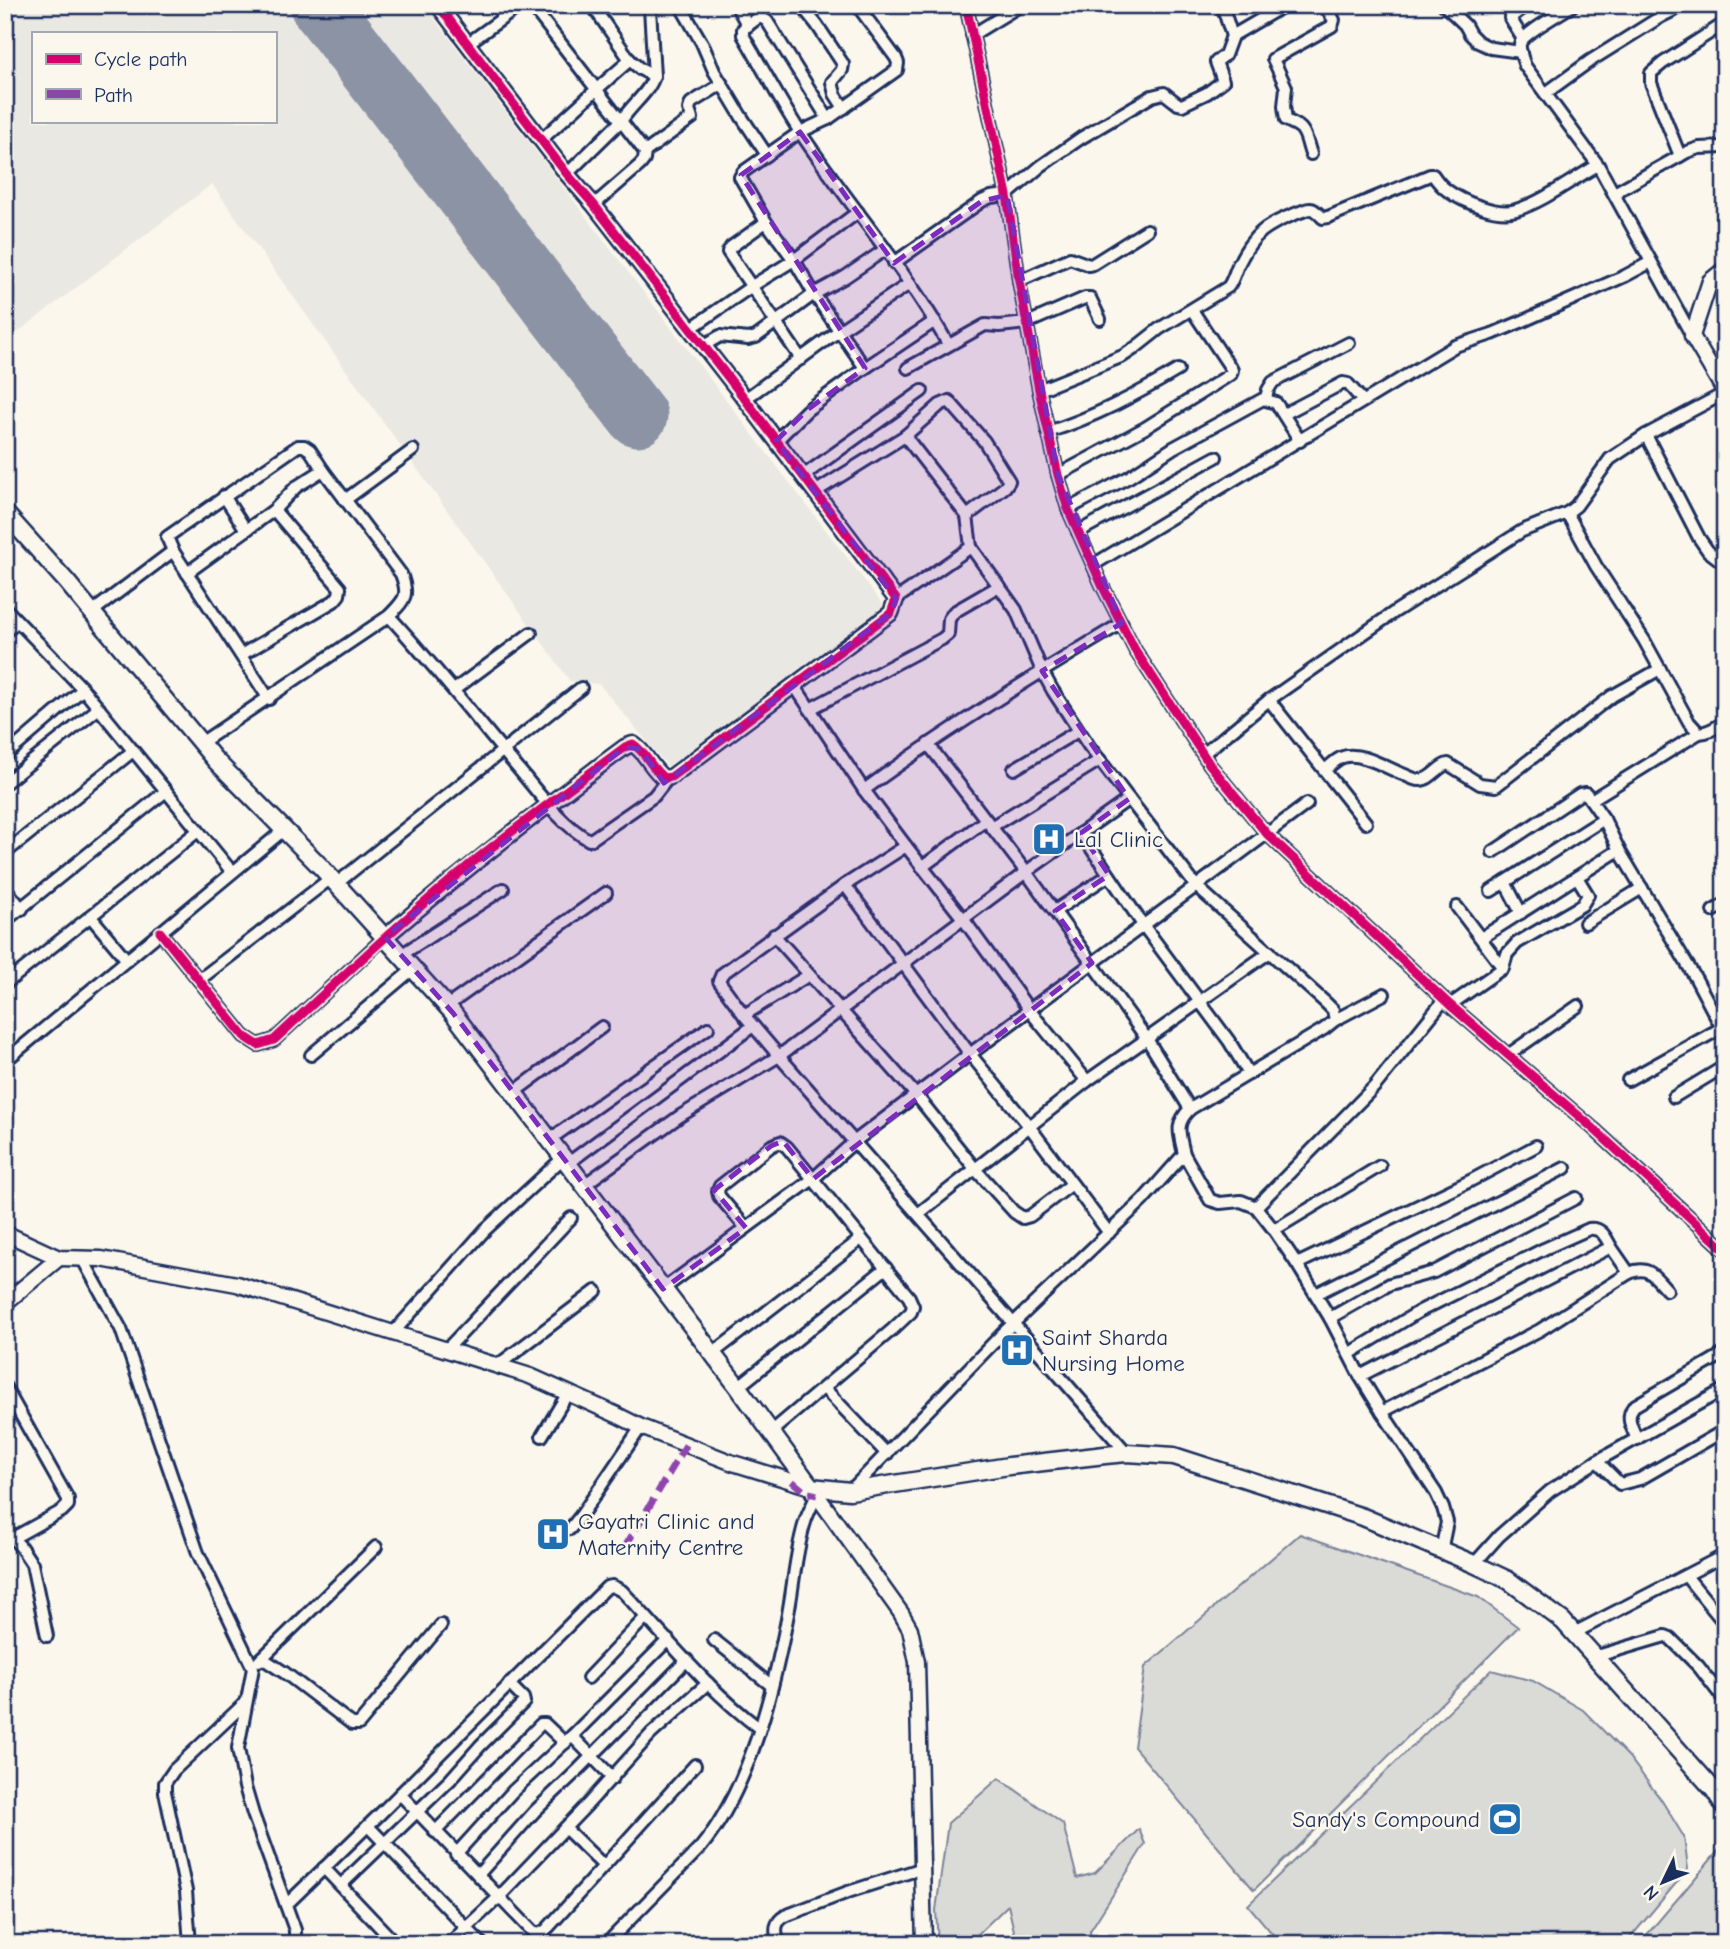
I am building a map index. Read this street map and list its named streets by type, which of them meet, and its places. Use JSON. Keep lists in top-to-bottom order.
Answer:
{
  "places": {
    "hospital": ["Lal Clinic", "Saint Sharda Nursing Home", "Gayatri Clinic and Maternity Centre"],
    "sports": ["Sandy's Compound"]
  },
  "legend": ["Cycle path", "Path"],
  "north": "bottom left"
}
